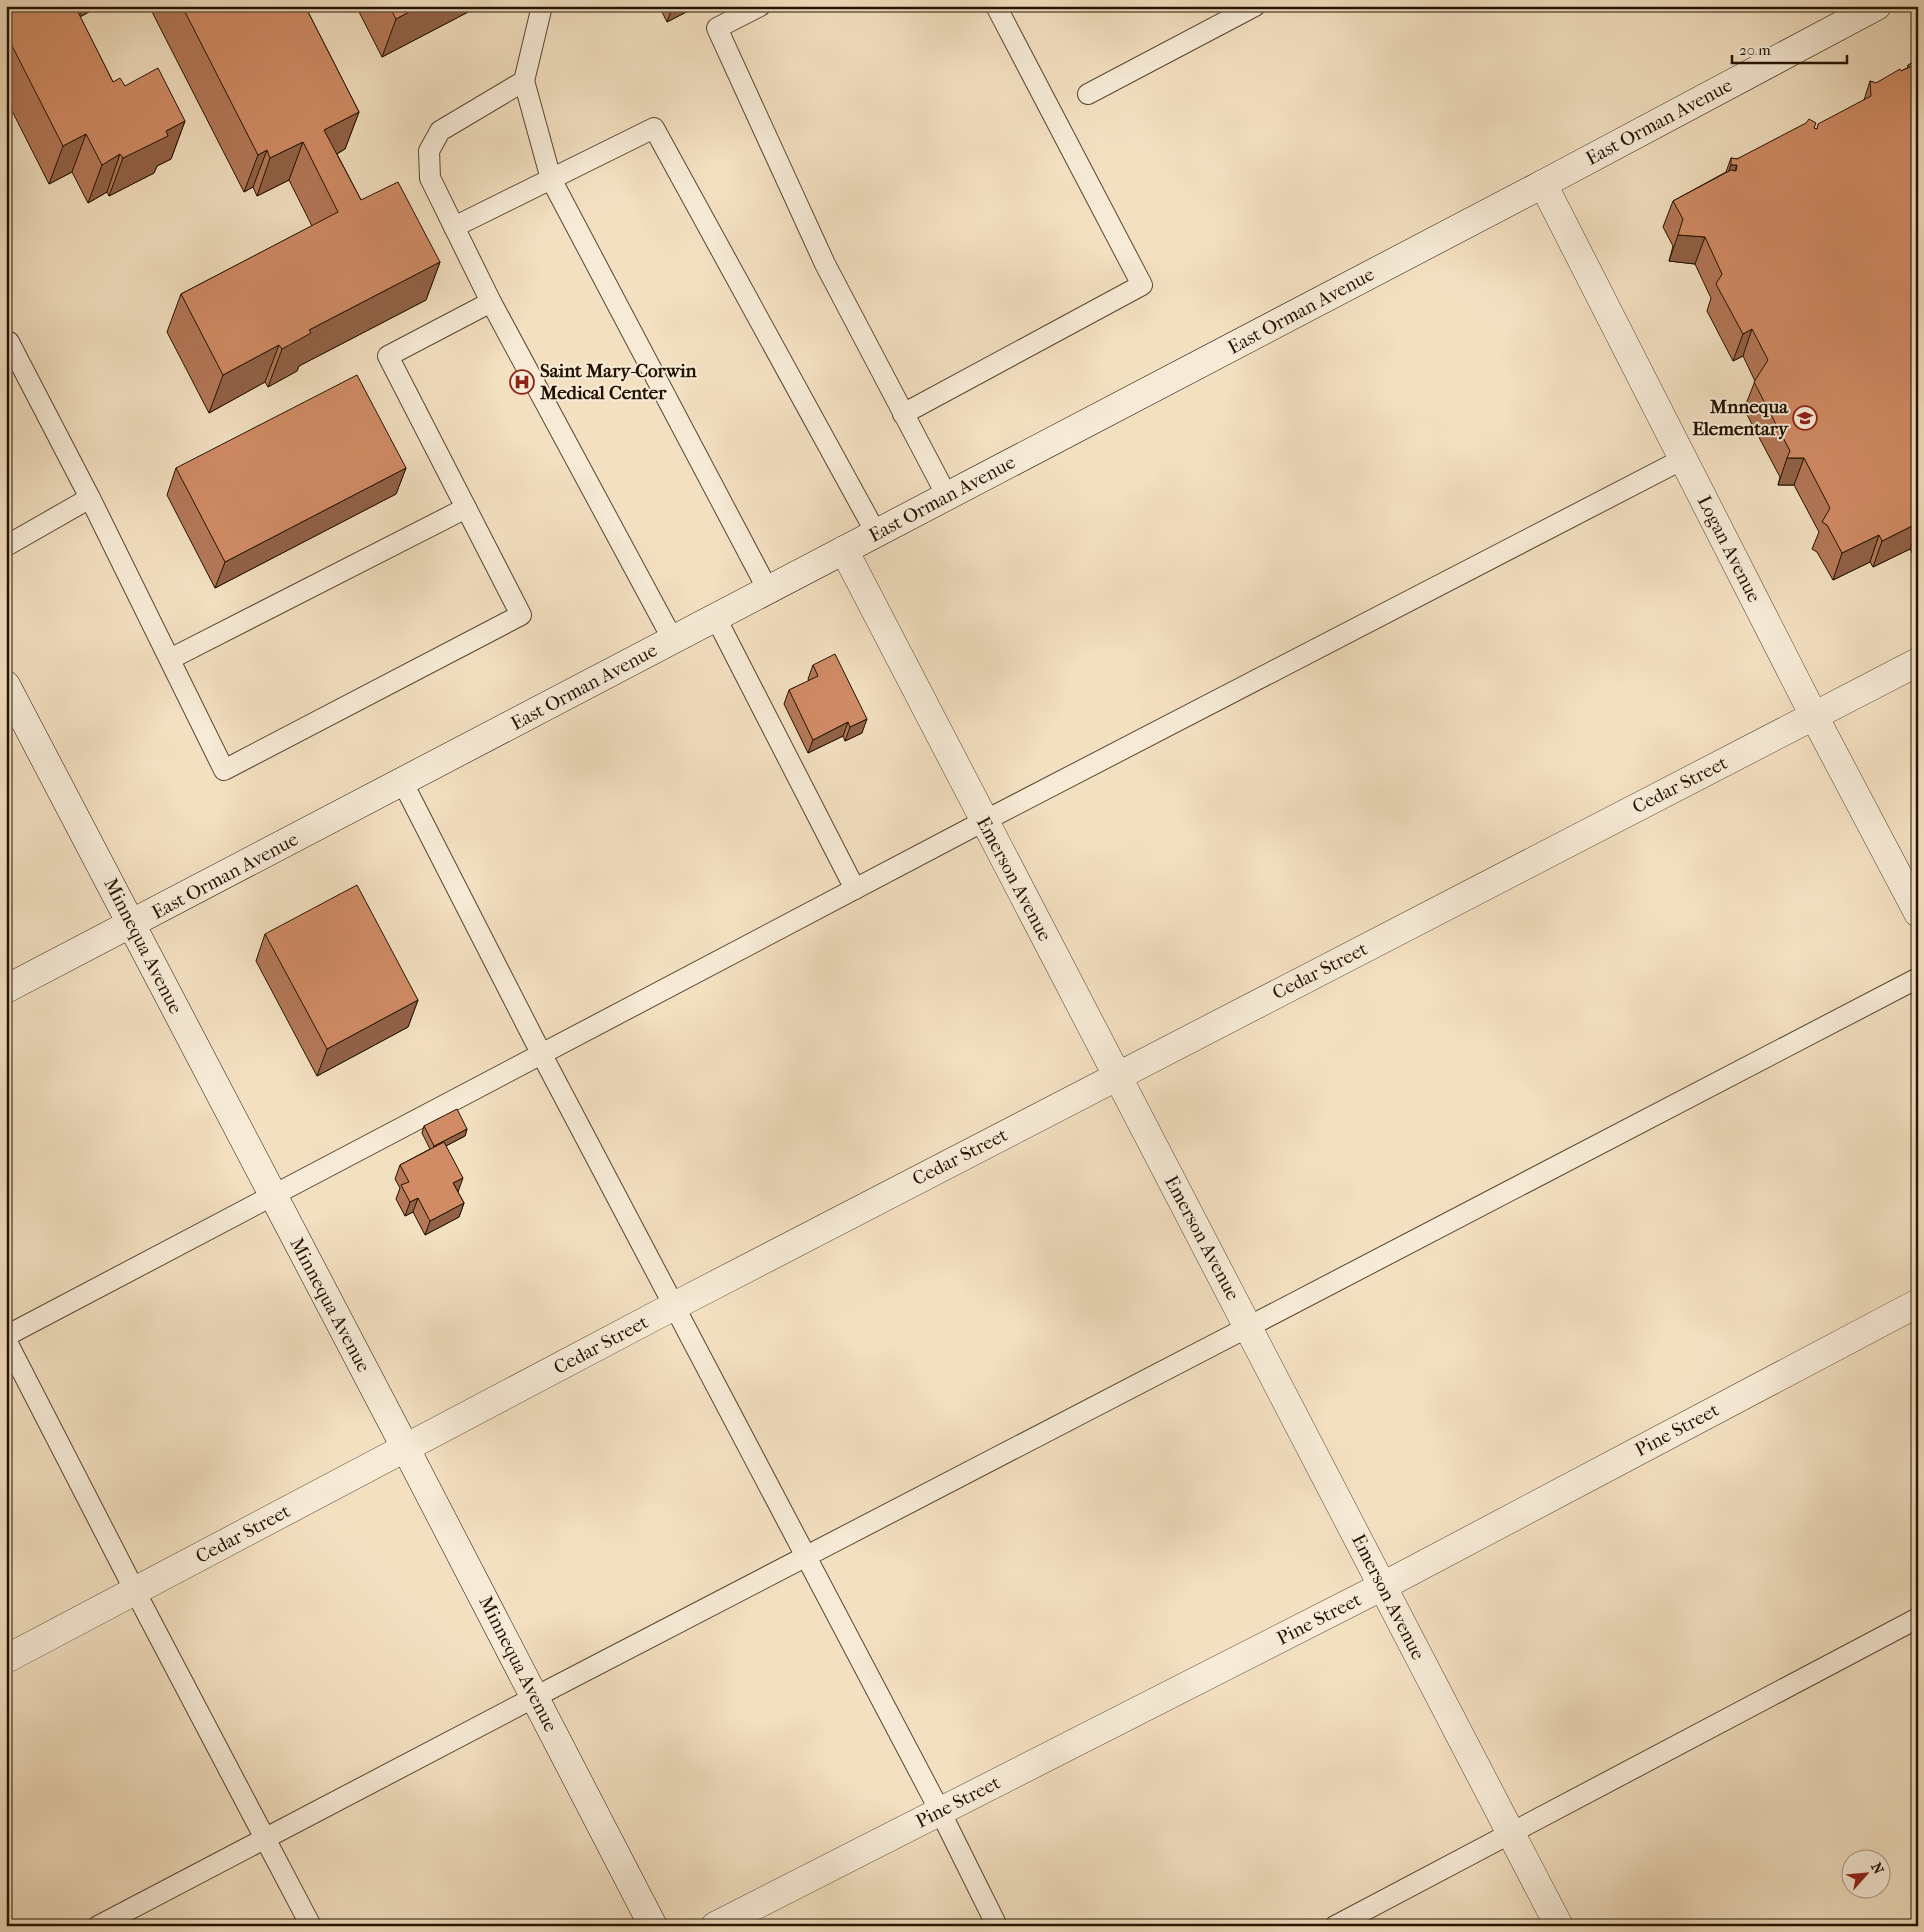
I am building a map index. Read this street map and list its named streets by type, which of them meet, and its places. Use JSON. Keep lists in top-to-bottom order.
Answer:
{
  "streets": {
    "street": [
      "East Orman Avenue",
      "Logan Avenue",
      "Cedar Street",
      "Emerson Avenue",
      "Minnequa Avenue",
      "Pine Street"
    ]
  },
  "crossings": [
    ["East Orman Avenue", "Logan Avenue"],
    ["East Orman Avenue", "Emerson Avenue"],
    ["East Orman Avenue", "Minnequa Avenue"],
    ["Logan Avenue", "Cedar Street"],
    ["Cedar Street", "Emerson Avenue"],
    ["Cedar Street", "Minnequa Avenue"],
    ["Emerson Avenue", "Pine Street"]
  ],
  "places": {
    "hospital": ["Saint Mary-Corwin Medical Center"],
    "school or university": ["Mnnequa Elementary"]
  },
  "scale_bar": "20 m",
  "north": "top right"
}
